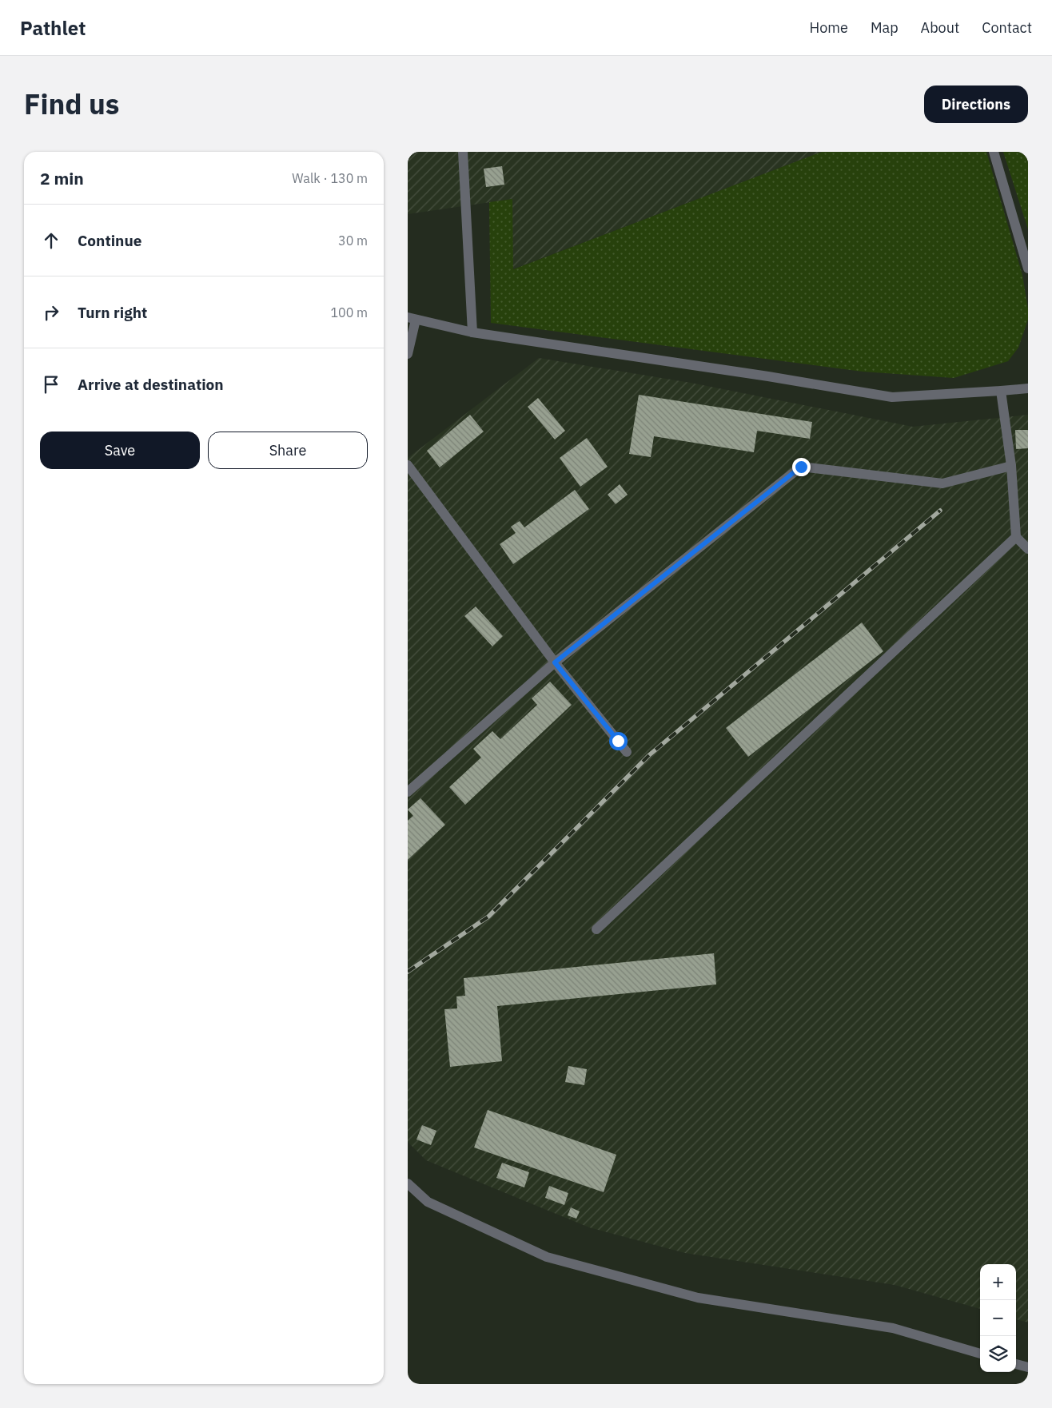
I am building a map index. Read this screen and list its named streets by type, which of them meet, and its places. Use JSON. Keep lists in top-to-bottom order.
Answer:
{
  "page": {
    "header": "Pathlet",
    "nav": [
      "Home",
      "Map",
      "About",
      "Contact"
    ],
    "title": "Find us",
    "buttons": [
      "Directions",
      ["Save", "Share"]
    ],
    "heading": ["2 min", "Walk · 130 m"],
    "list": [
      ["Continue", "30 m"],
      ["Turn right", "100 m"],
      "Arrive at destination"
    ],
    "map_buttons": ["+", "−"]
  }
}
